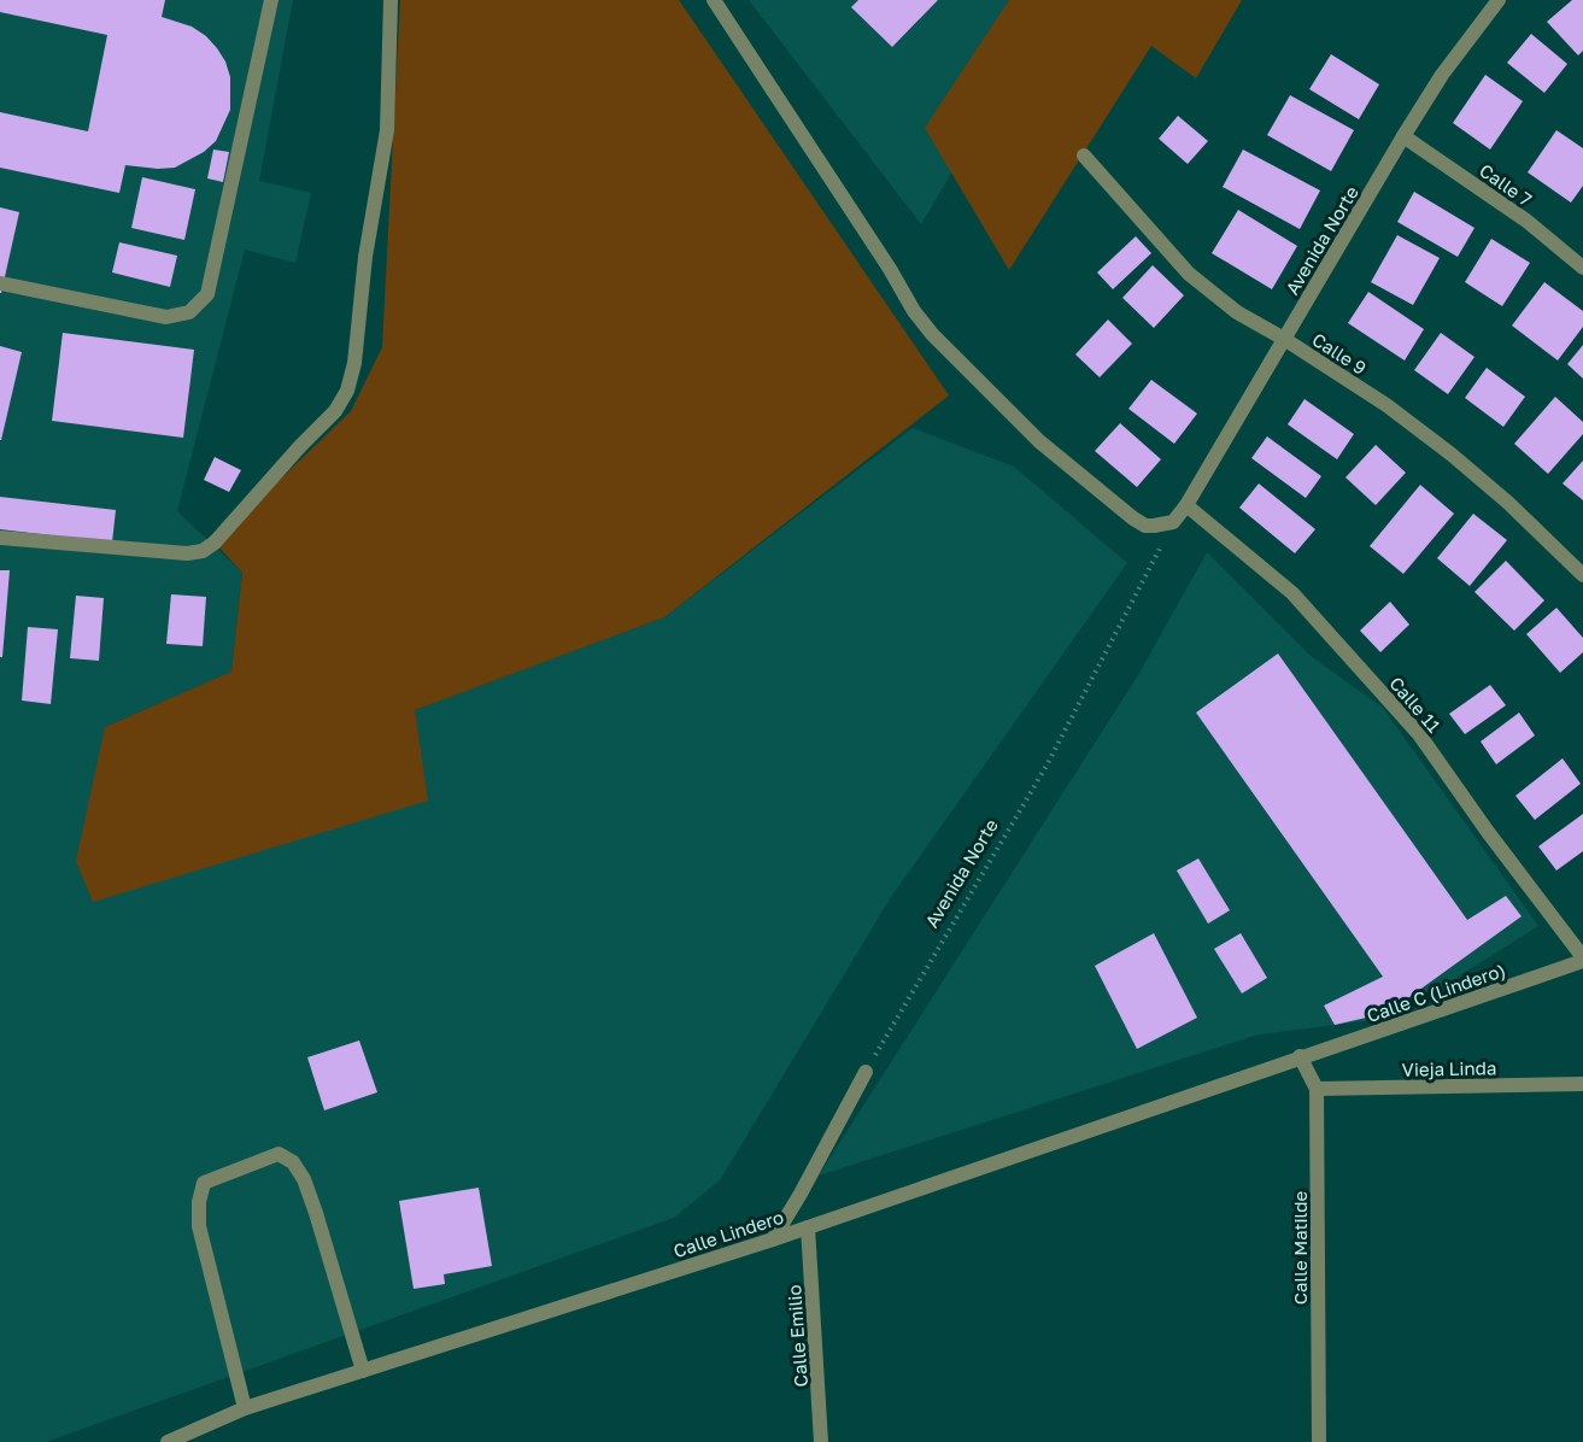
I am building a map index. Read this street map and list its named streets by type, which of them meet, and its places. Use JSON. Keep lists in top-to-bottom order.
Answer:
{
  "streets": {
    "street": [
      "Calle 7",
      "Avenida Norte",
      "Calle 9",
      "Calle 11",
      "Calle C (Lindero)",
      "Vieja Linda",
      "Calle Lindero",
      "Calle Matilde",
      "Calle Emilio"
    ]
  },
  "crossings": [
    ["Calle 7", "Avenida Norte"],
    ["Avenida Norte", "Calle 9"],
    ["Avenida Norte", "Calle 11"],
    ["Calle 11", "Calle C (Lindero)"],
    ["Calle C (Lindero)", "Calle Lindero"],
    ["Calle C (Lindero)", "Calle Matilde"],
    ["Vieja Linda", "Calle Matilde"],
    ["Calle Lindero", "Calle Matilde"],
    ["Calle Lindero", "Calle Emilio"]
  ]
}
